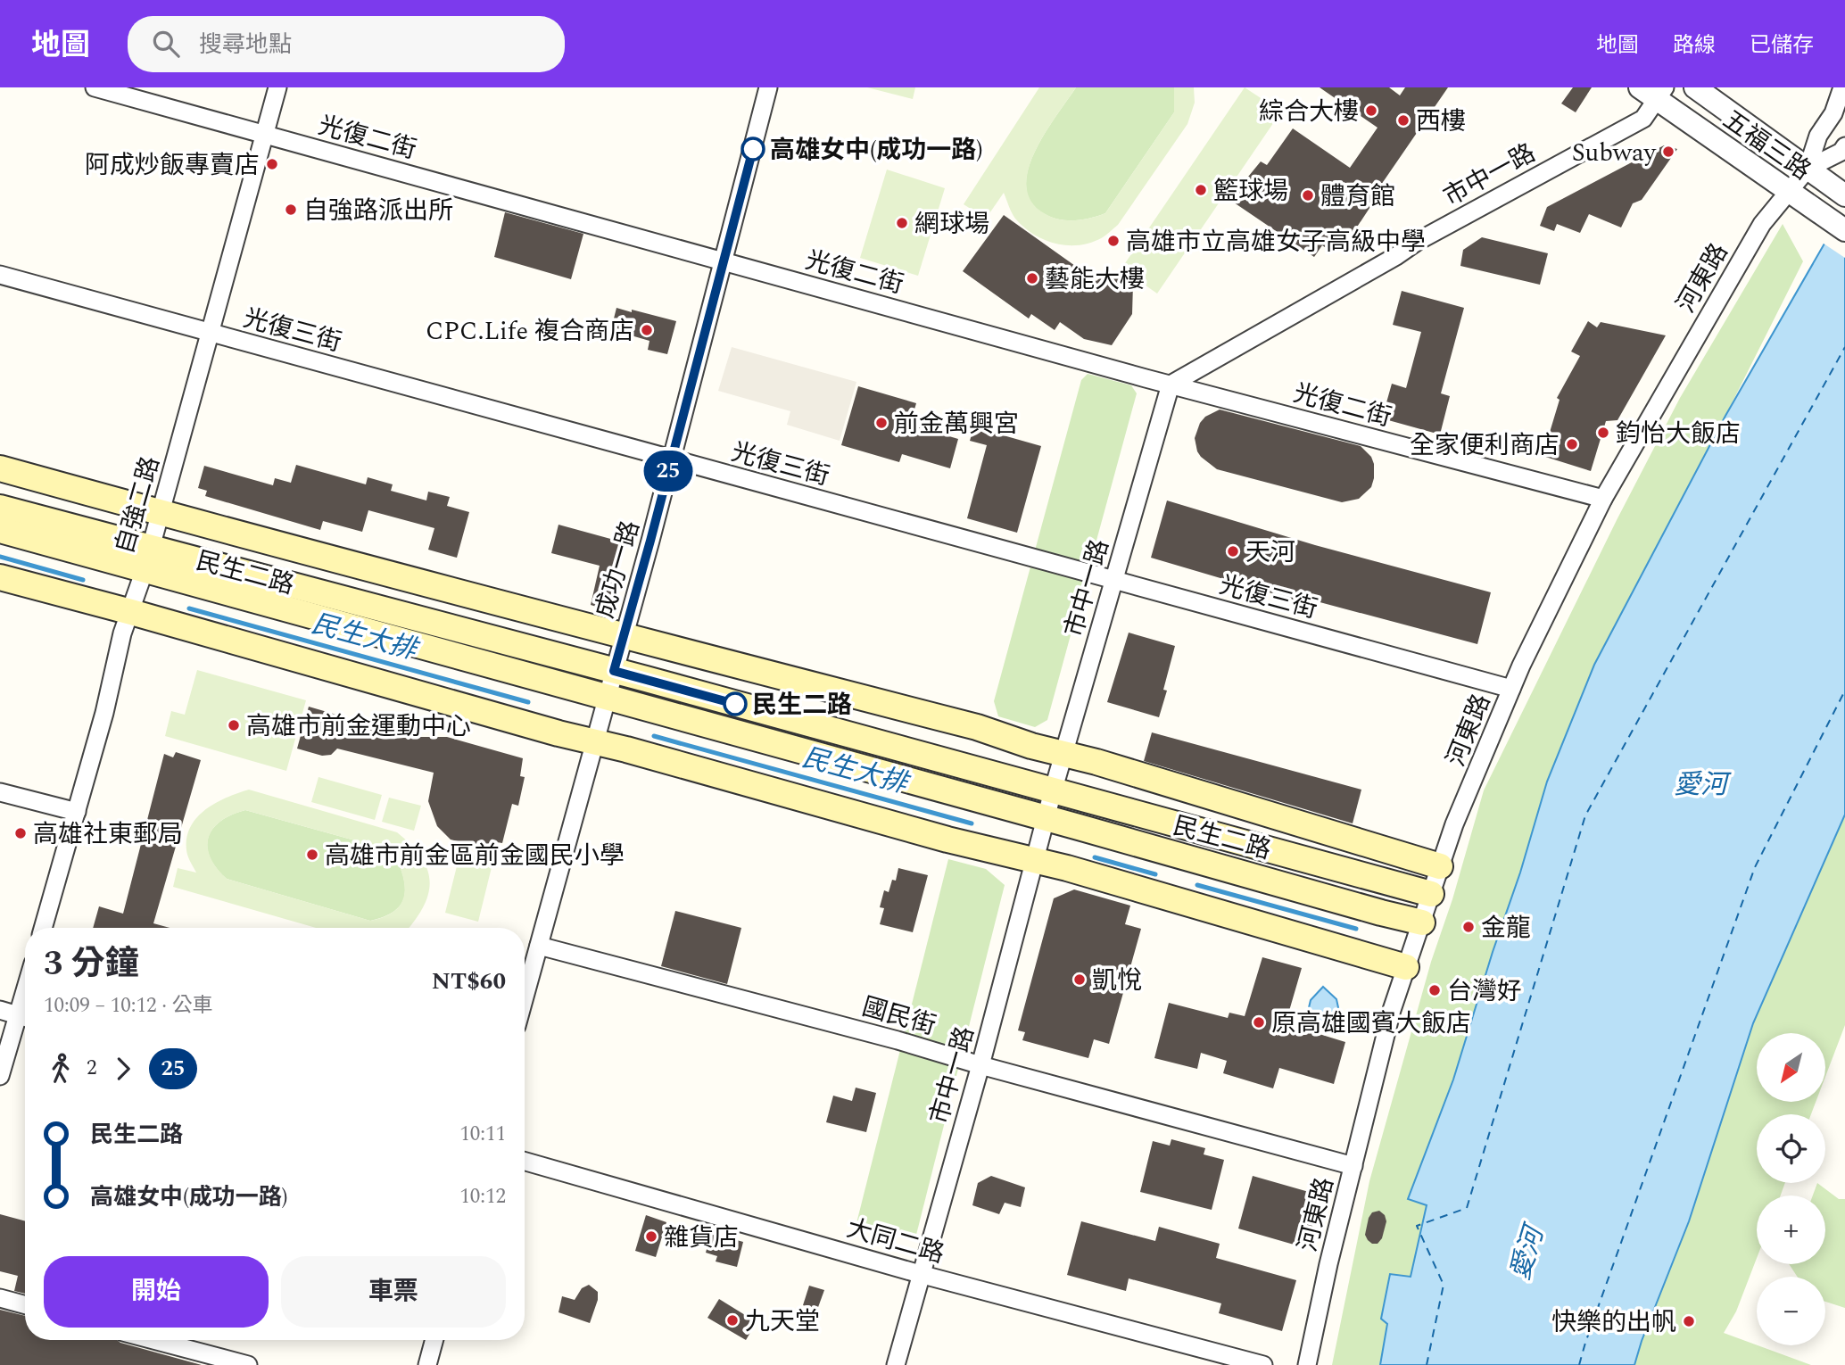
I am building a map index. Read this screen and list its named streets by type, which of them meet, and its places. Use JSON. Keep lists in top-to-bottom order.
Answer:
{
  "streets": {
    "main road": ["民生二路"],
    "street": [
      "光復二街",
      "五福三路",
      "市中一路",
      "河東路",
      "光復三街",
      "自強二路",
      "成功一路",
      "國民街",
      "大同二路"
    ]
  },
  "crossings": [
    ["光復二街", "市中一路"],
    ["光復二街", "河東路"],
    ["光復二街", "自強二路"],
    ["光復二街", "成功一路"],
    ["五福三路", "市中一路"],
    ["五福三路", "河東路"],
    ["市中一路", "光復三街"],
    ["市中一路", "民生二路"],
    ["市中一路", "國民街"],
    ["市中一路", "大同二路"],
    ["河東路", "光復三街"],
    ["河東路", "民生二路"],
    ["河東路", "國民街"],
    ["光復三街", "自強二路"],
    ["光復三街", "成功一路"],
    ["自強二路", "民生二路"],
    ["成功一路", "民生二路"],
    ["成功一路", "國民街"]
  ],
  "water": ["民生大排", "愛河"],
  "places": [
    "綜合大樓",
    "西樓",
    "高雄女中(成功一路)",
    "Subway",
    "阿成炒飯專賣店",
    "籃球場",
    "體育館",
    "自強路派出所",
    "網球場",
    "高雄市立高雄女子高級中學",
    "藝能大樓",
    "CPC.Life 複合商店",
    "前金萬興宮",
    "鈞怡大飯店",
    "全家便利商店",
    "天河",
    "民生二路",
    "高雄市前金運動中心",
    "高雄社東郵局",
    "高雄市前金區前金國民小學",
    "金龍",
    "凱悅",
    "台灣好",
    "原高雄國賓大飯店",
    "雜貨店",
    "九天堂",
    "快樂的出帆"
  ],
  "lines": ["bus line 25"],
  "north": "bottom left",
  "page": {
    "header": "地圖",
    "search": "搜尋地點",
    "nav": ["地圖", "路線", "已儲存"],
    "on_map": "25",
    "heading": ["3 分鐘", "10:09 – 10:12 · 公車", "NT$60"],
    "map_buttons": ["+", "−"],
    "legs": ["2", "25"],
    "list": [
      {
        "name": "民生二路",
        "value": "10:11"
      },
      {
        "name": "高雄女中(成功一路)",
        "value": "10:12"
      }
    ],
    "buttons": ["開始", "車票"]
  }
}
